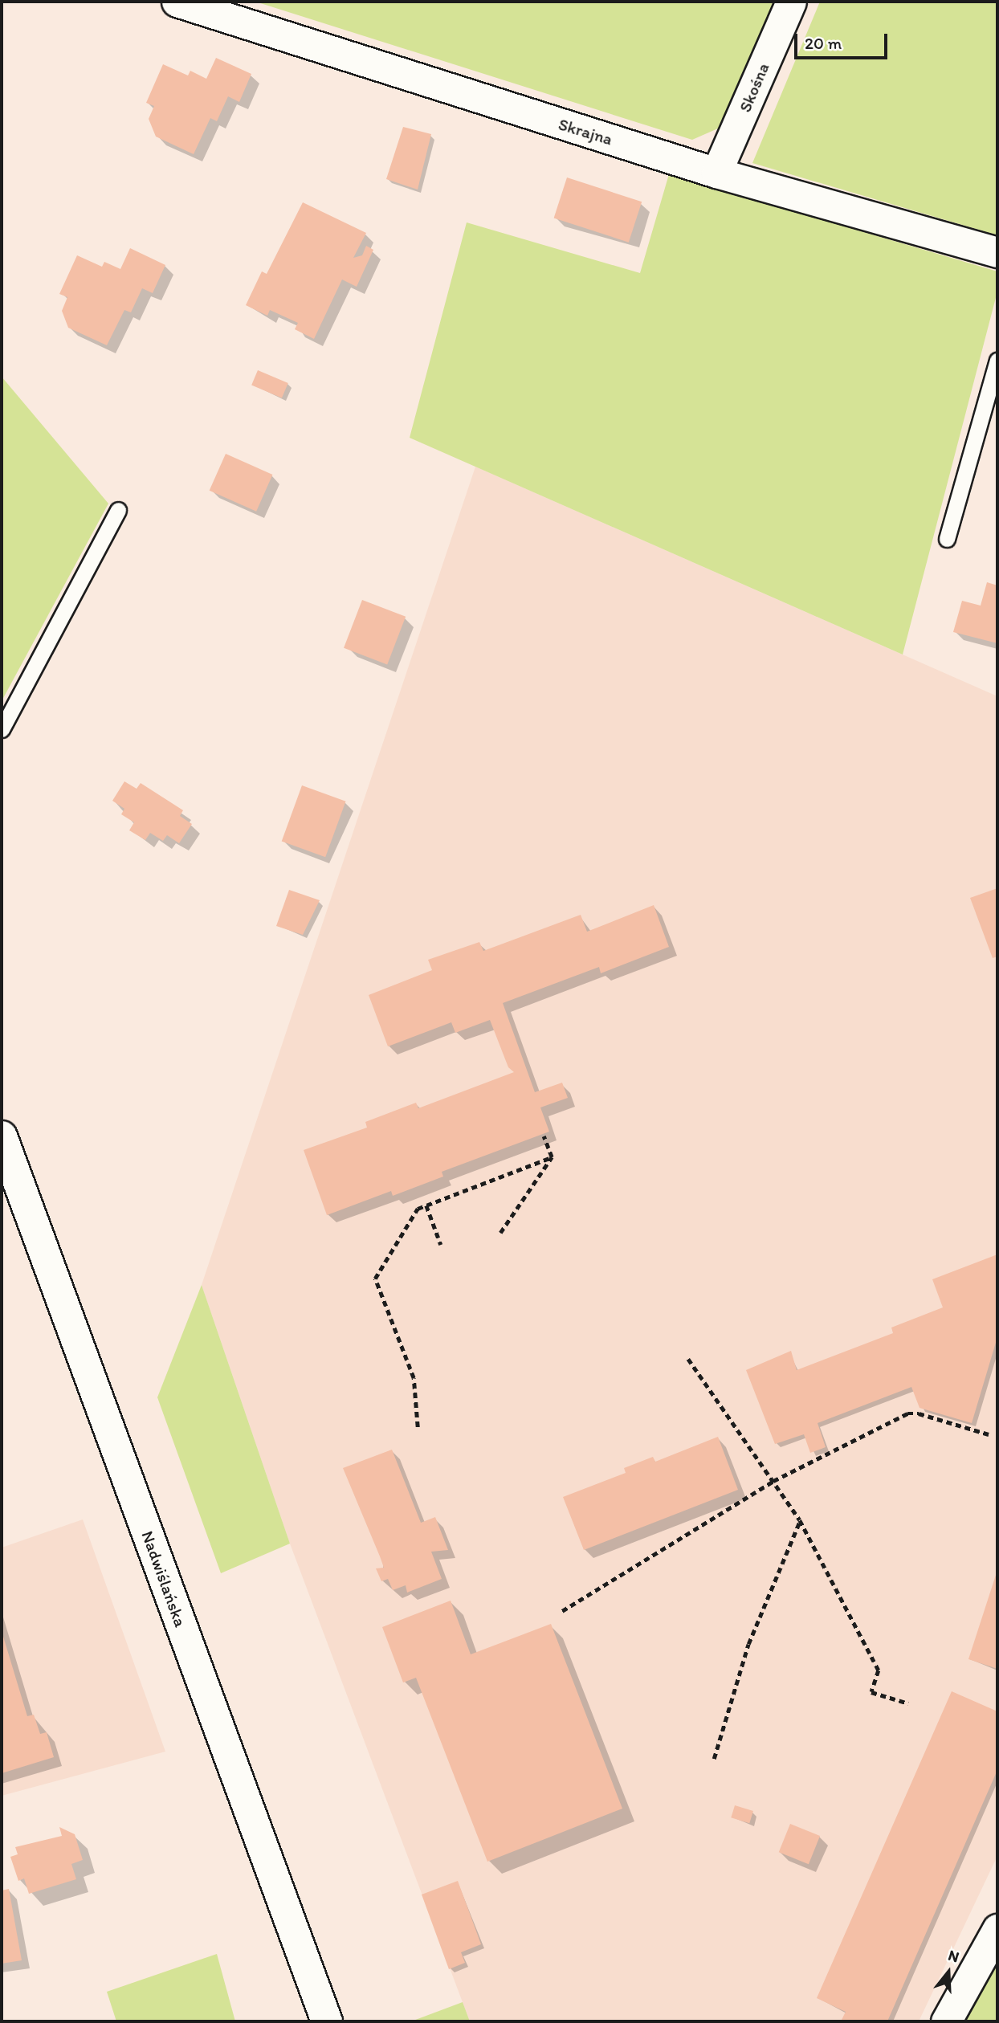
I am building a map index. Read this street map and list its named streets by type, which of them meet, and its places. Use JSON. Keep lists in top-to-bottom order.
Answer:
{
  "streets": {
    "main road": ["Nadwiślańska"],
    "street": ["Skośna", "Skrajna"]
  },
  "crossings": [
    ["Skośna", "Skrajna"]
  ],
  "scale_bar": "20 m",
  "north": "top"
}
